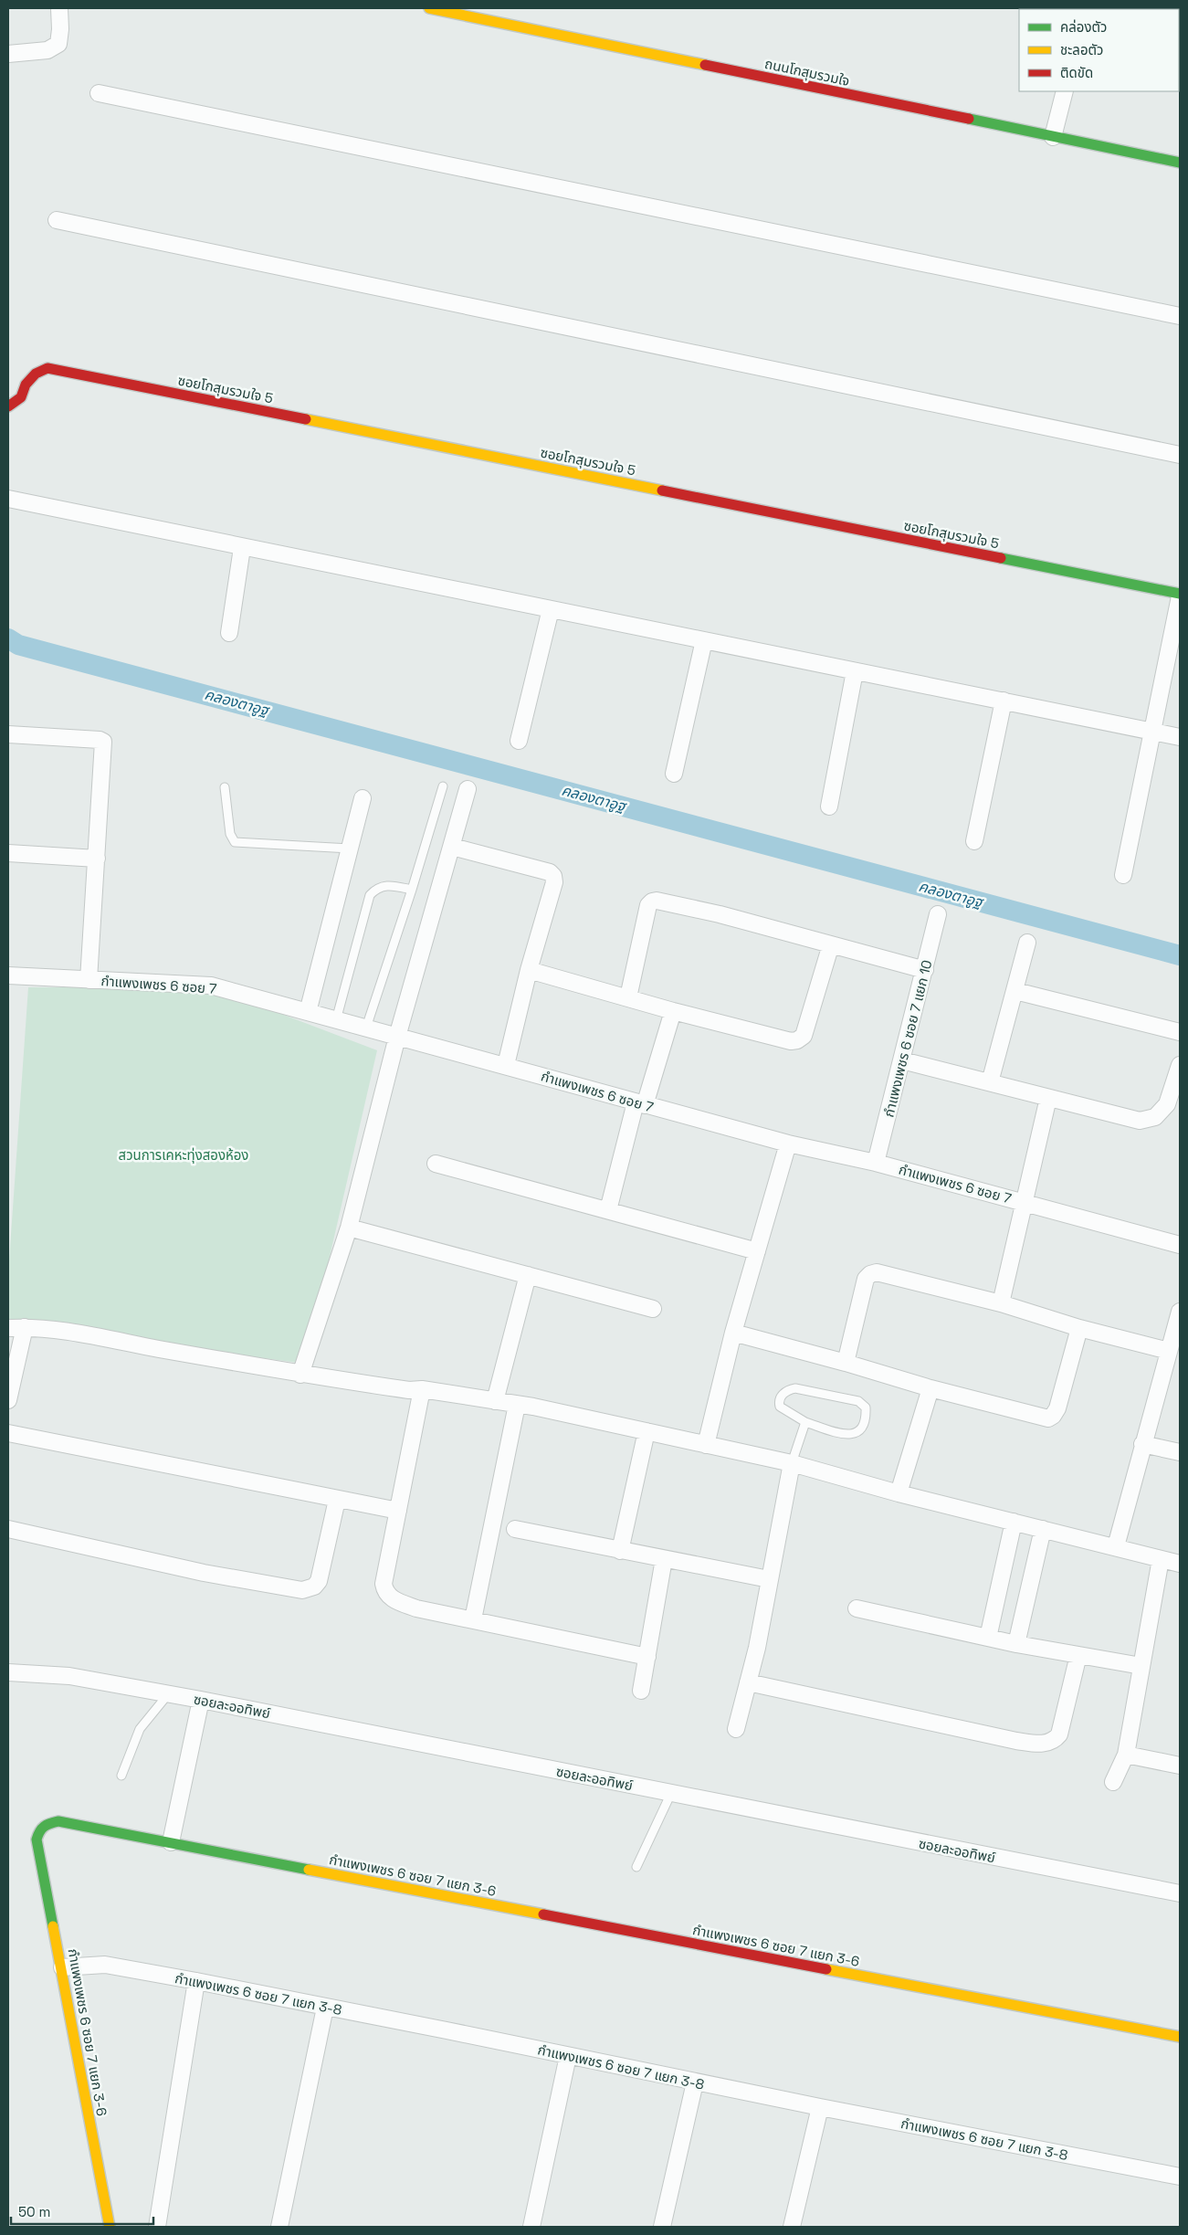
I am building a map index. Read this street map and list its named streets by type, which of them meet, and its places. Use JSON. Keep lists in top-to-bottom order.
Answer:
{
  "streets": {
    "street": [
      "ถนนโกสุมรวมใจ",
      "ซอยโกสุมรวมใจ 5",
      "กำแพงเพชร 6 ซอย 7",
      "กำแพงเพชร 6 ซอย 7 แยก 10",
      "ซอยละออทิพย์",
      "กำแพงเพชร 6 ซอย 7 แยก 3-6",
      "กำแพงเพชร 6 ซอย 7 แยก 3-8"
    ]
  },
  "crossings": [
    ["กำแพงเพชร 6 ซอย 7", "กำแพงเพชร 6 ซอย 7 แยก 10"],
    ["กำแพงเพชร 6 ซอย 7 แยก 3-6", "กำแพงเพชร 6 ซอย 7 แยก 3-8"]
  ],
  "water": ["คลองตาอูฐ"],
  "parks": ["สวนการเคหะทุ่งสองห้อง"],
  "legend": ["คล่องตัว", "ชะลอตัว", "ติดขัด"],
  "scale_bar": "50 m"
}
